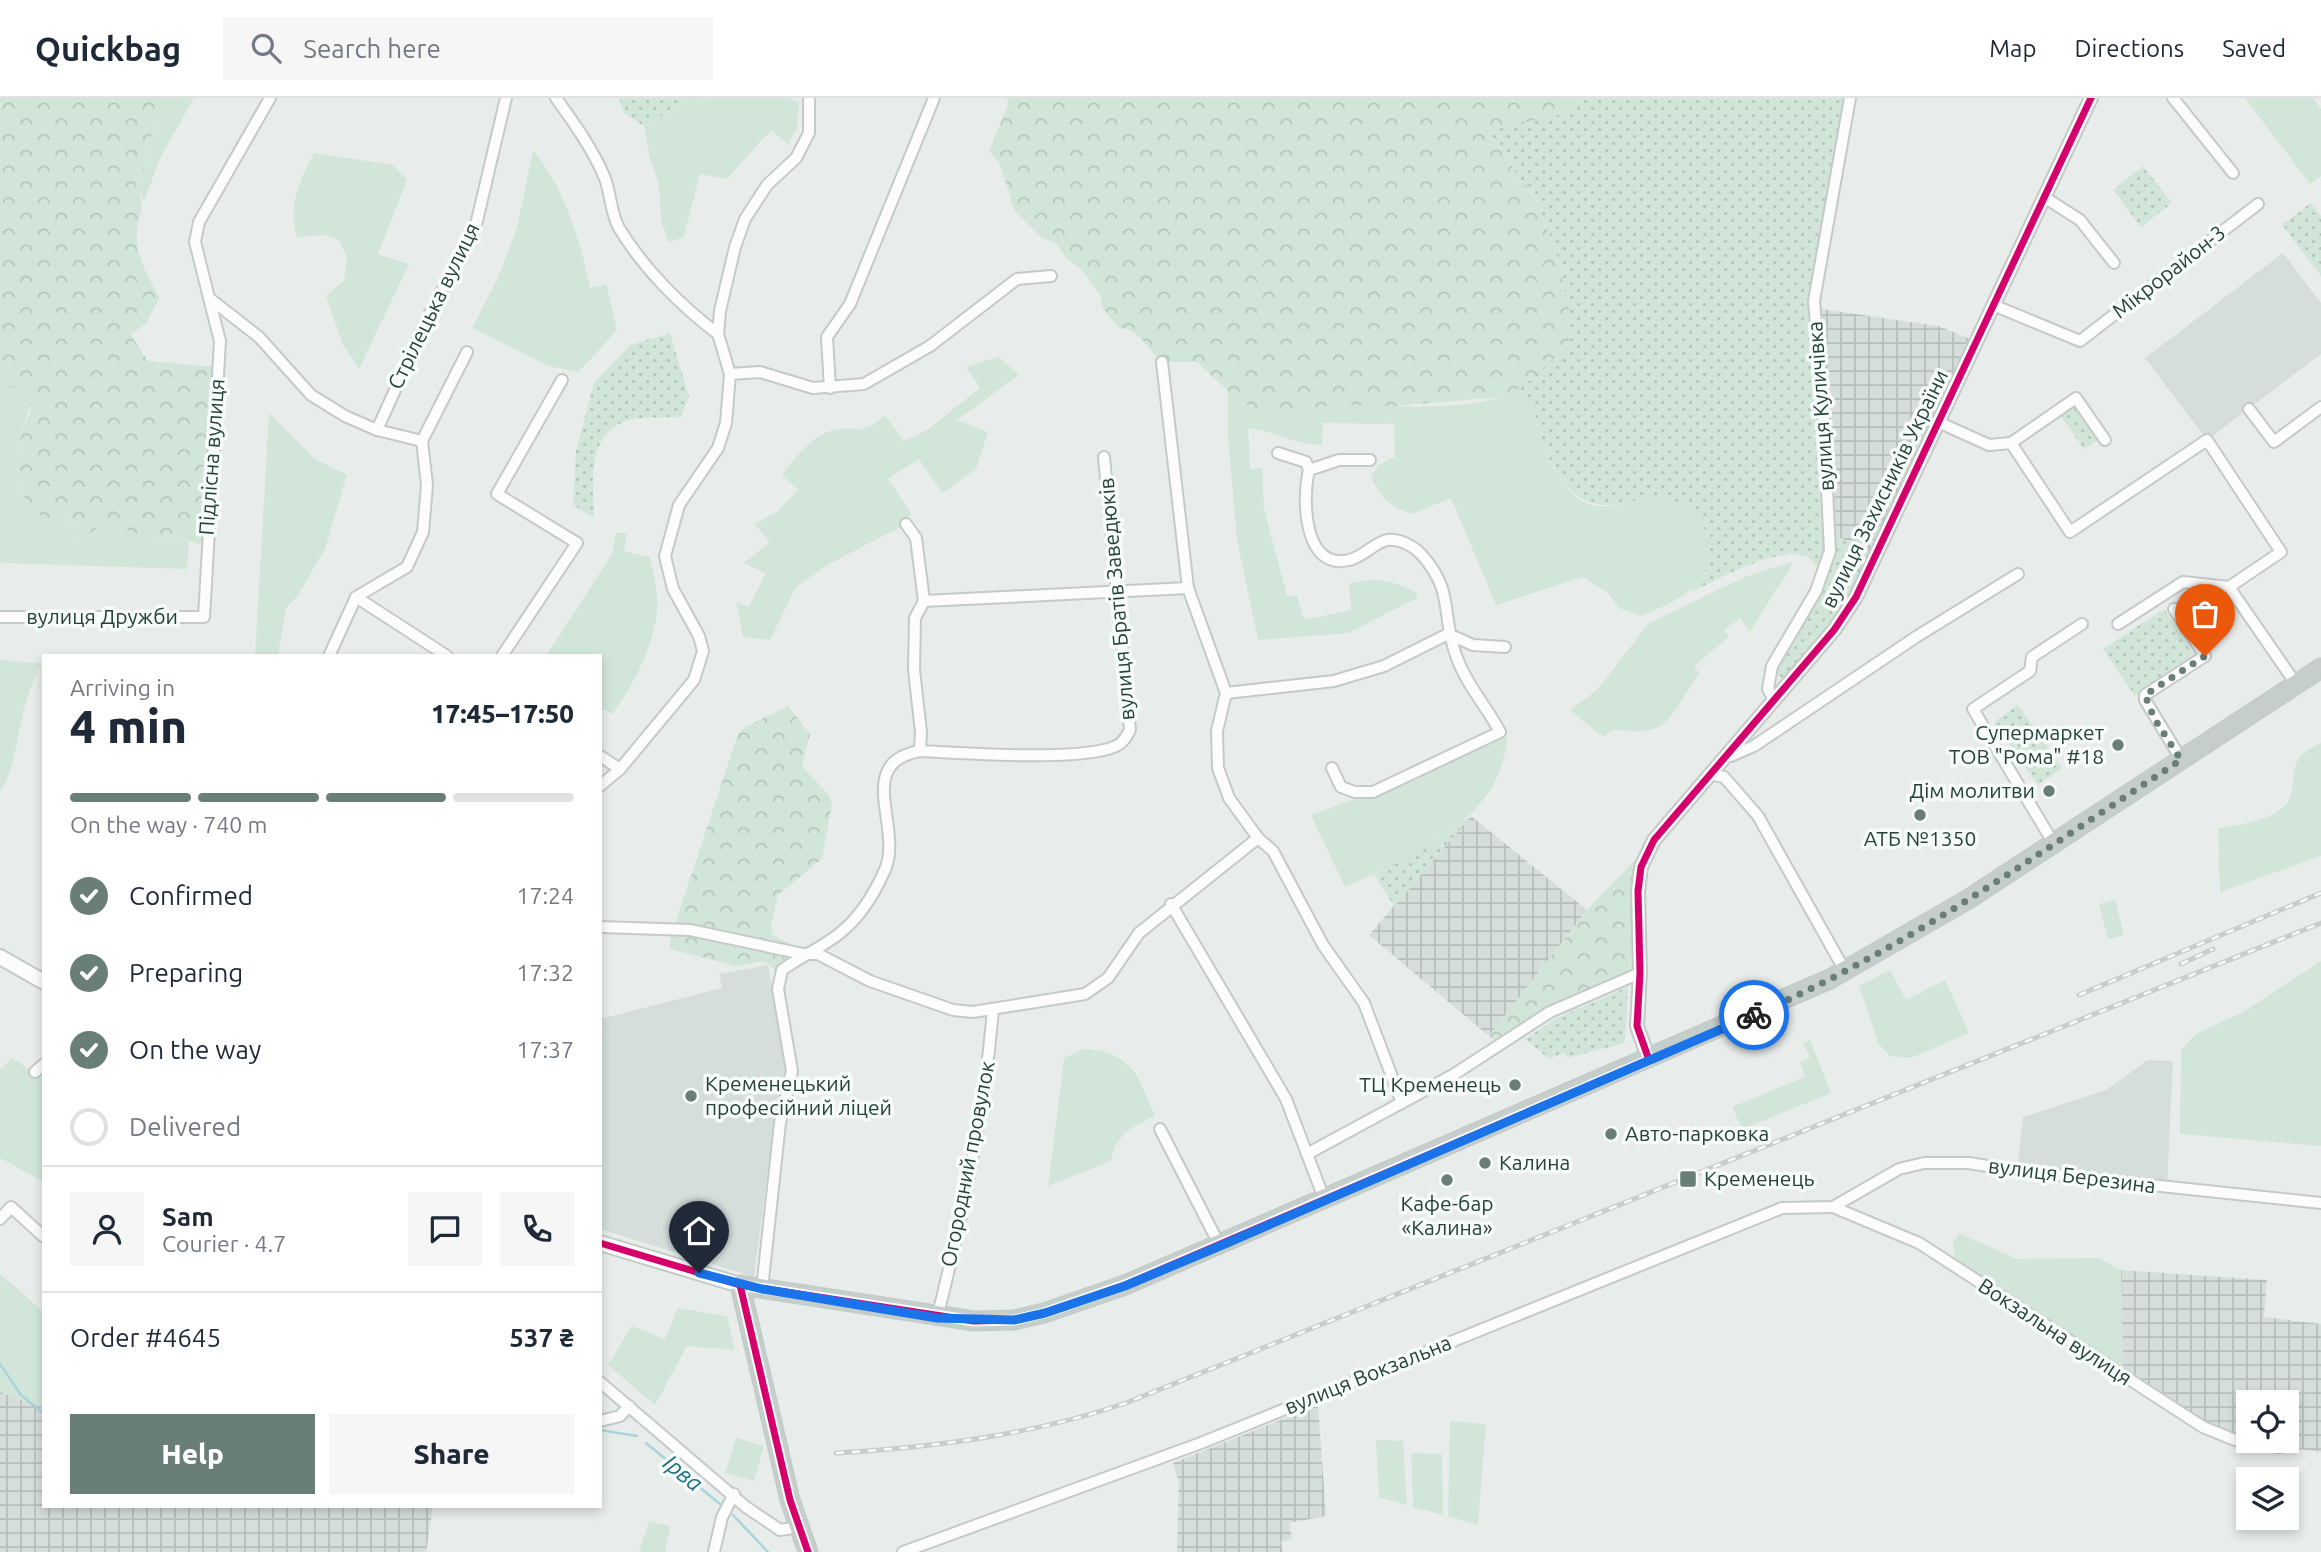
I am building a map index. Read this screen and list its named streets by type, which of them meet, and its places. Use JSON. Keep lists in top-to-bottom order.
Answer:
{
  "streets": {
    "street": [
      "Мікрорайон-3",
      "Стрілецька вулиця",
      "вулиця Куличівка",
      "Підлісна вулиця",
      "вулиця Захисників України",
      "вулиця Братів Заведюків",
      "вулиця Дружби",
      "Огородний провулок",
      "вулиця Березина",
      "Вокзальна вулиця",
      "вулиця Вокзальна"
    ]
  },
  "crossings": [
    ["Мікрорайон-3", "вулиця Захисників України"],
    ["вулиця Куличівка", "вулиця Захисників України"],
    ["Підлісна вулиця", "вулиця Дружби"],
    ["вулиця Березина", "Вокзальна вулиця"],
    ["вулиця Березина", "вулиця Вокзальна"],
    ["Вокзальна вулиця", "вулиця Вокзальна"]
  ],
  "water": ["Ірва"],
  "places": {
    "other": [
      "Супермаркет ТОВ \"Рома\" #18",
      "Дім молитви",
      "АТБ №1350",
      "ТЦ Кременець",
      "Кременецький професійний ліцей",
      "Авто-парковка",
      "Калина",
      "Кафе-бар «Калина»"
    ],
    "transit": ["Кременець"]
  },
  "page": {
    "header": "Quickbag",
    "search": "Search here",
    "nav": ["Map", "Directions", "Saved"],
    "heading": ["4 min", "Arriving in", "17:45–17:50"],
    "panel": [
      "Sam",
      "Courier · 4.7",
      "Order #4645",
      "537 ₴"
    ],
    "bar": "On the way · 740 m",
    "list": [
      ["Confirmed", "17:24"],
      ["Preparing", "17:32"],
      ["On the way", "17:37"],
      "Delivered"
    ],
    "buttons": ["Help", "Share"]
  }
}
